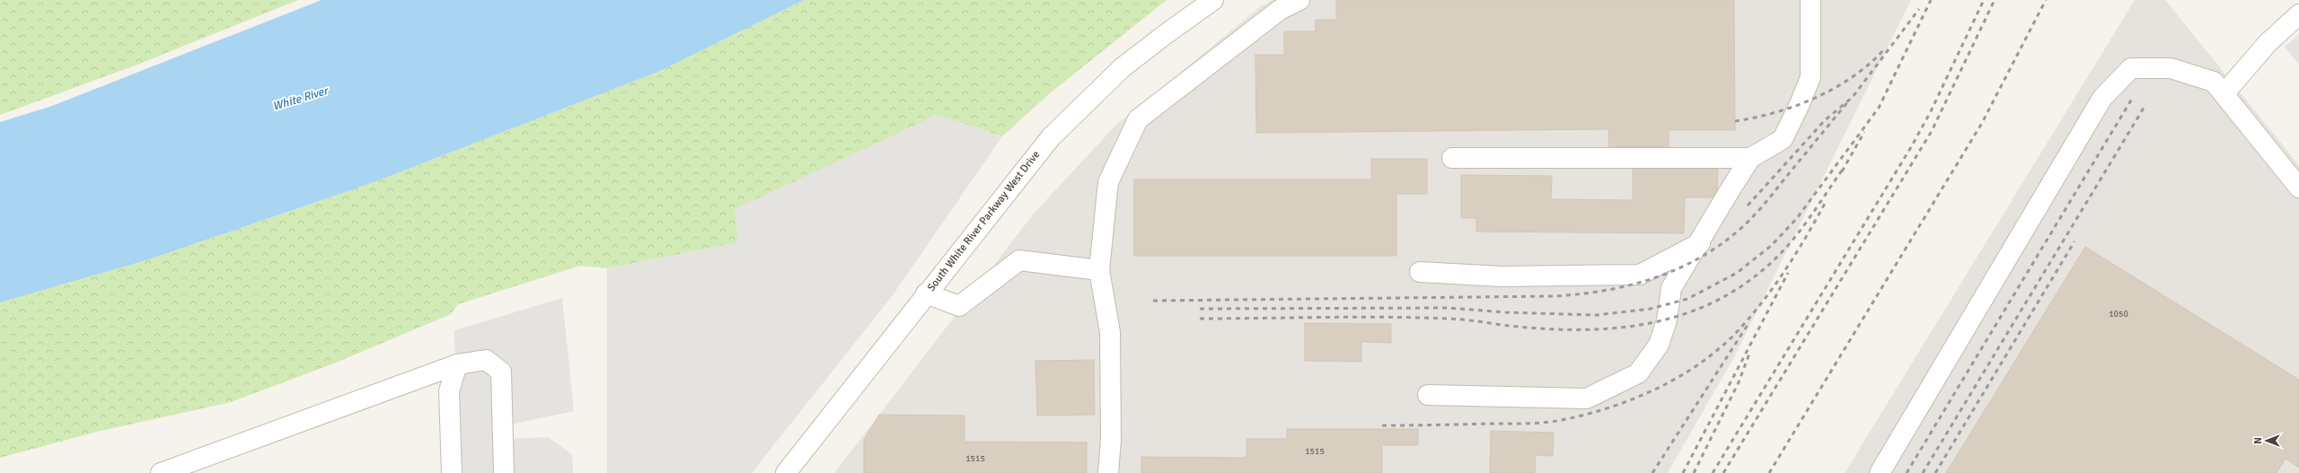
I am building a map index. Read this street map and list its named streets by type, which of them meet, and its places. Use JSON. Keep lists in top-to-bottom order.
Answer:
{
  "streets": {
    "street": ["South White River Parkway West Drive"]
  },
  "water": ["White River"],
  "house_numbers": ["1050", "1515", "1515"],
  "north": "left"
}
